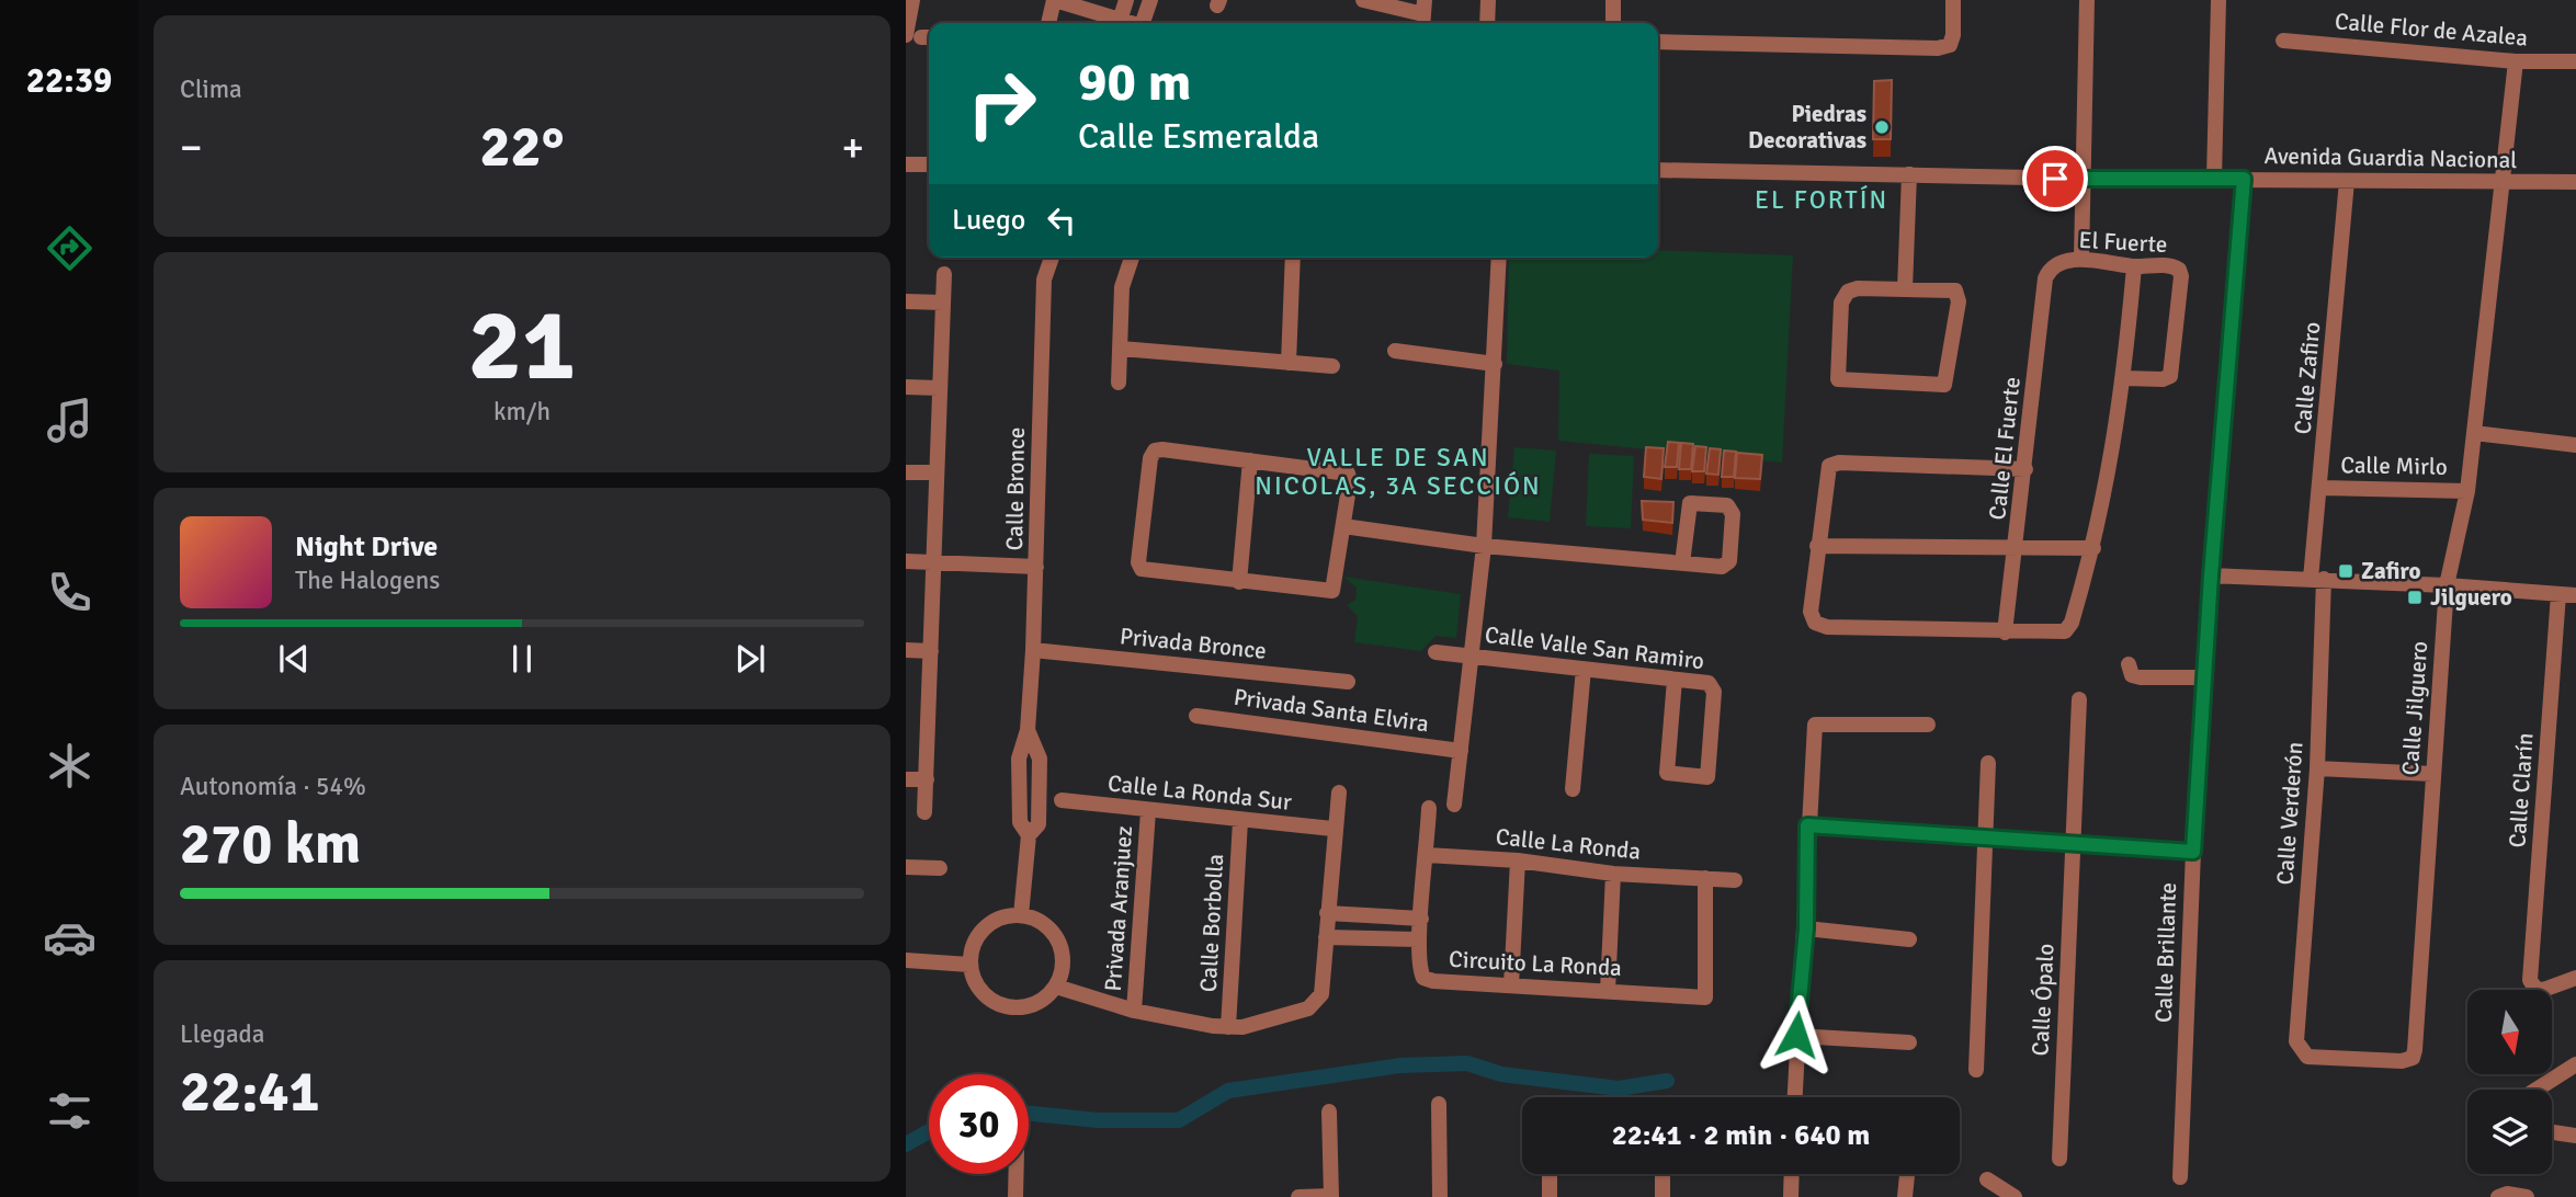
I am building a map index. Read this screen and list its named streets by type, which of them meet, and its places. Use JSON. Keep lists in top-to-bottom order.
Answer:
{
  "streets": {
    "street": [
      "Calle Flor de Azalea",
      "Avenida Guardia Nacional",
      "El Fuerte",
      "Calle Zafiro",
      "Calle El Fuerte",
      "Calle Mirlo",
      "Calle Bronce",
      "Privada Bronce",
      "Calle Valle San Ramiro",
      "Calle Jilguero",
      "Privada Santa Elvira",
      "Calle Clarín",
      "Calle La Ronda Sur",
      "Calle Verderón",
      "Calle La Ronda",
      "Privada Aranjuez",
      "Calle Borbolla",
      "Calle Brillante",
      "Circuito La Ronda",
      "Calle Ópalo"
    ]
  },
  "crossings": [
    ["Calle Flor de Azalea", "Calle Jilguero"],
    ["Avenida Guardia Nacional", "Calle Zafiro"],
    ["Avenida Guardia Nacional", "Calle Jilguero"],
    ["Avenida Guardia Nacional", "Calle Brillante"],
    ["El Fuerte", "Calle El Fuerte"],
    ["Calle Zafiro", "Calle Mirlo"],
    ["Calle Zafiro", "Calle Verderón"],
    ["Calle Mirlo", "Calle Jilguero"],
    ["Calle Bronce", "Privada Bronce"],
    ["Calle Jilguero", "Calle Verderón"],
    ["Calle La Ronda Sur", "Privada Aranjuez"],
    ["Calle La Ronda Sur", "Calle Borbolla"],
    ["Calle La Ronda", "Circuito La Ronda"]
  ],
  "districts": ["EL FORTÍN", "VALLE DE SAN NICOLAS, 3A SECCIÓN"],
  "places": {
    "other": ["Piedras Decorativas"],
    "transit": ["Zafiro", "Jilguero"]
  },
  "north": "bottom",
  "page": {
    "tabs": "22:39",
    "tile": [
      "Clima",
      ["21", "km/h"],
      ["Autonomía · 54%", "270 km"],
      ["Llegada", "22:41"]
    ],
    "turn": ["90 m", "Calle Esmeralda"],
    "heat": ["−", "22°", "+"],
    "then": "Luego",
    "song": ["Night Drive", "The Halogens"],
    "limit": "30",
    "trip": "22:41 · 2 min · 640 m"
  }
}
